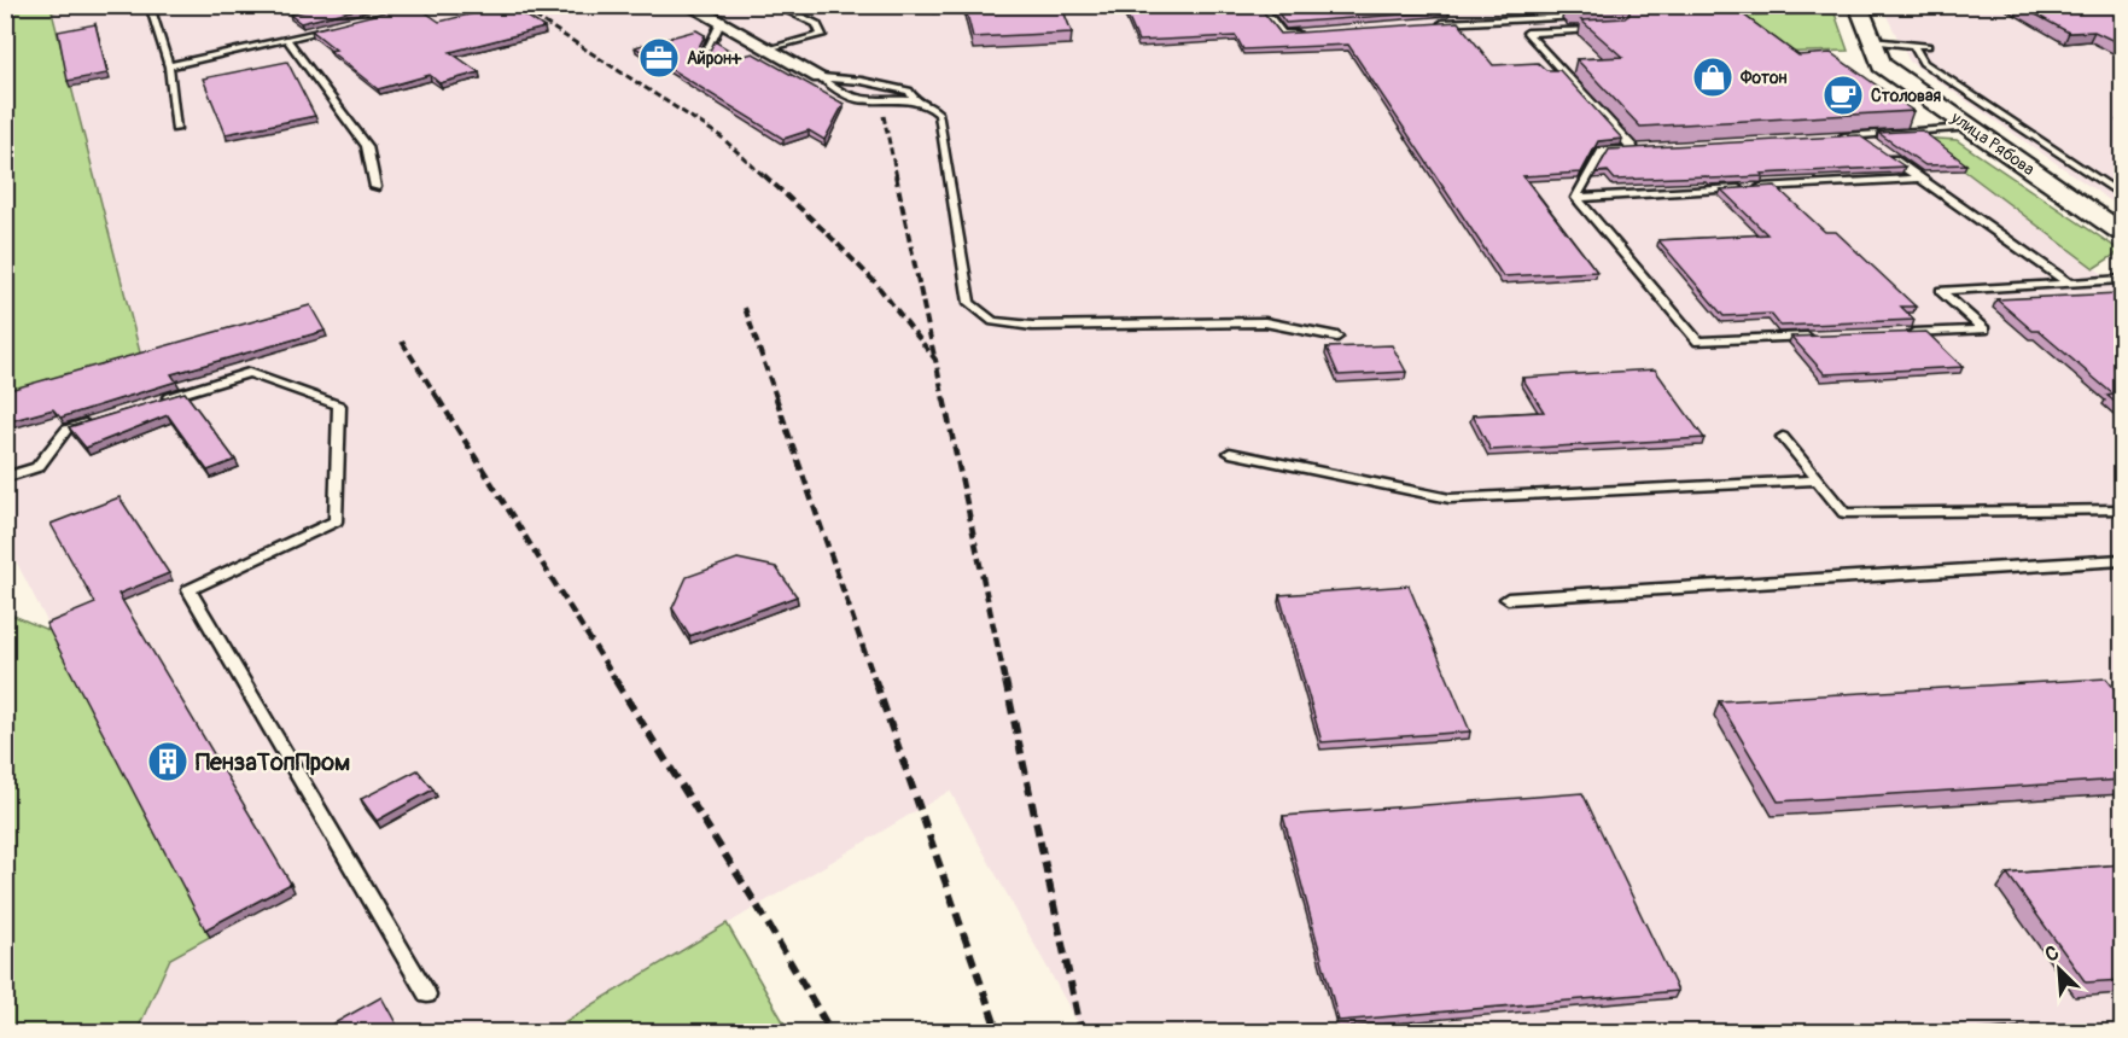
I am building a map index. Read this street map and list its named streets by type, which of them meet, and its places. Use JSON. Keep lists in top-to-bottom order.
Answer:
{
  "streets": {
    "street": ["улица Рябова"]
  },
  "places": {
    "office": ["Айрон+"],
    "shop": ["Фотон"],
    "cafe": ["Столовая"],
    "building": ["ПензаТопПром"]
  },
  "north": "top left"
}
